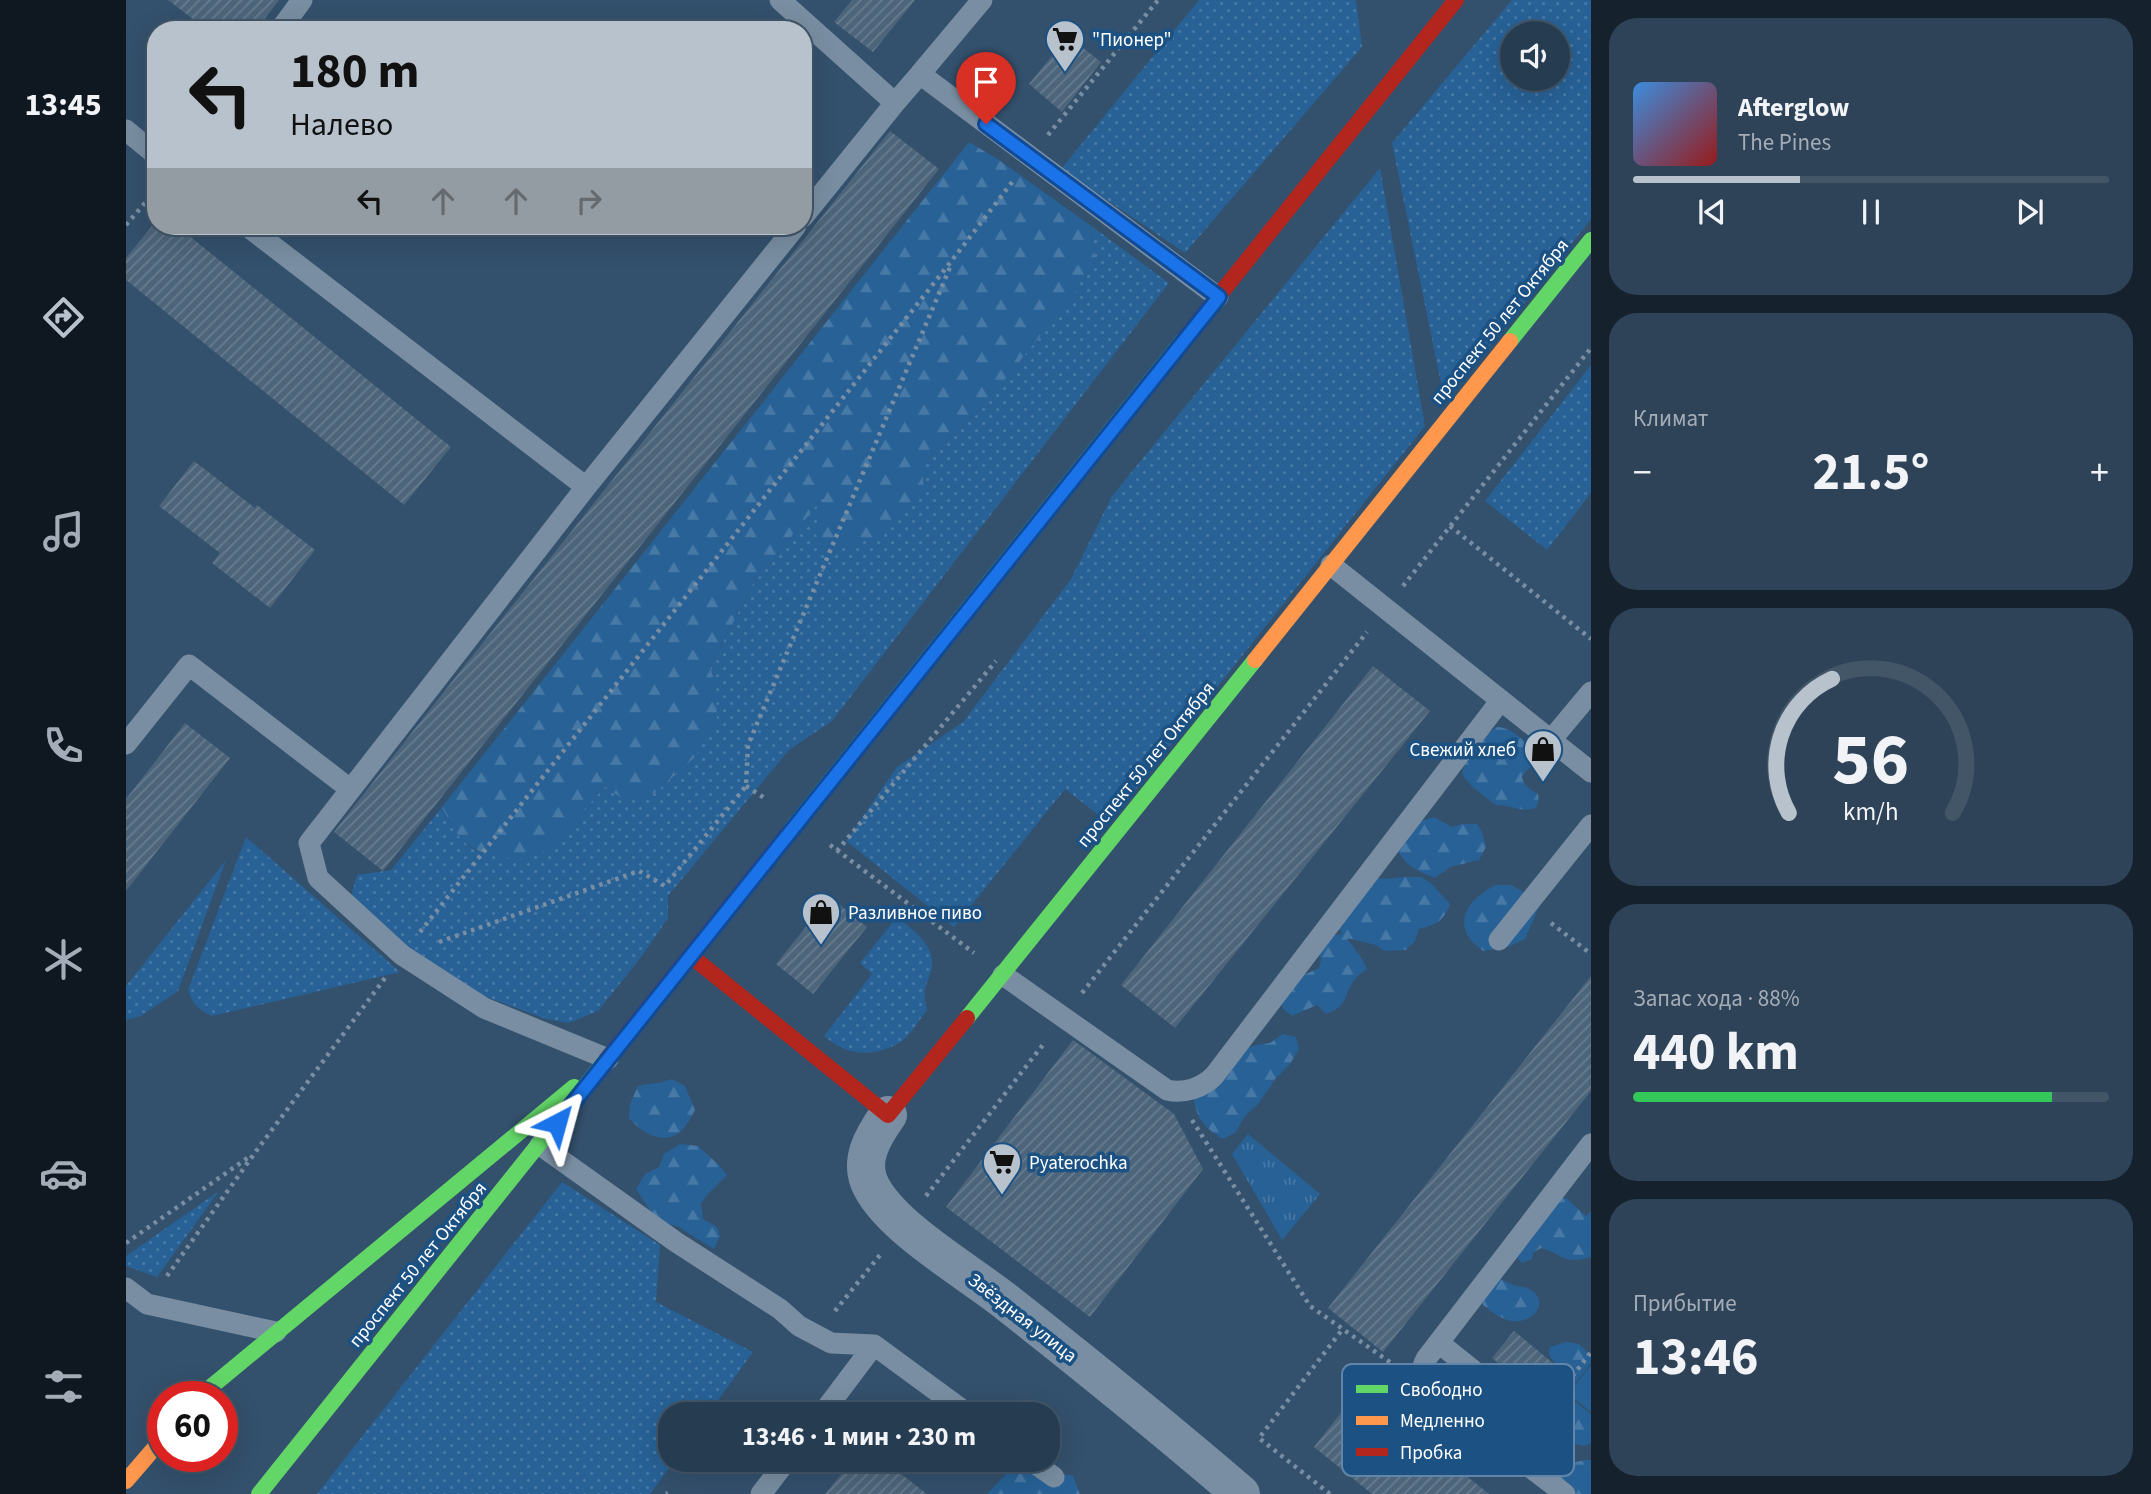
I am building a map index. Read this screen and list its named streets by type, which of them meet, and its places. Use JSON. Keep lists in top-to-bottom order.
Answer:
{
  "streets": {
    "street": ["проспект 50 лет Октября", "Звёздная улица"]
  },
  "crossings": [
    ["проспект 50 лет Октября", "Звёздная улица"]
  ],
  "places": {
    "supermarket": ["\"Пионер\"", "Pyaterochka"],
    "shop": ["Свежий хлеб", "Разливное пиво"]
  },
  "legend": ["Свободно", "Медленно", "Пробка"],
  "page": {
    "tabs": "13:45",
    "turn": ["180 m", "Налево"],
    "song": ["Afterglow", "The Pines"],
    "tile": [
      "Климат",
      ["Запас хода · 88%", "440 km"],
      ["Прибытие", "13:46"]
    ],
    "heat": ["−", "21.5°", "+"],
    "limit": "60",
    "trip": "13:46 · 1 мин · 230 m",
    "gauge": ["56", "km/h"]
  }
}
